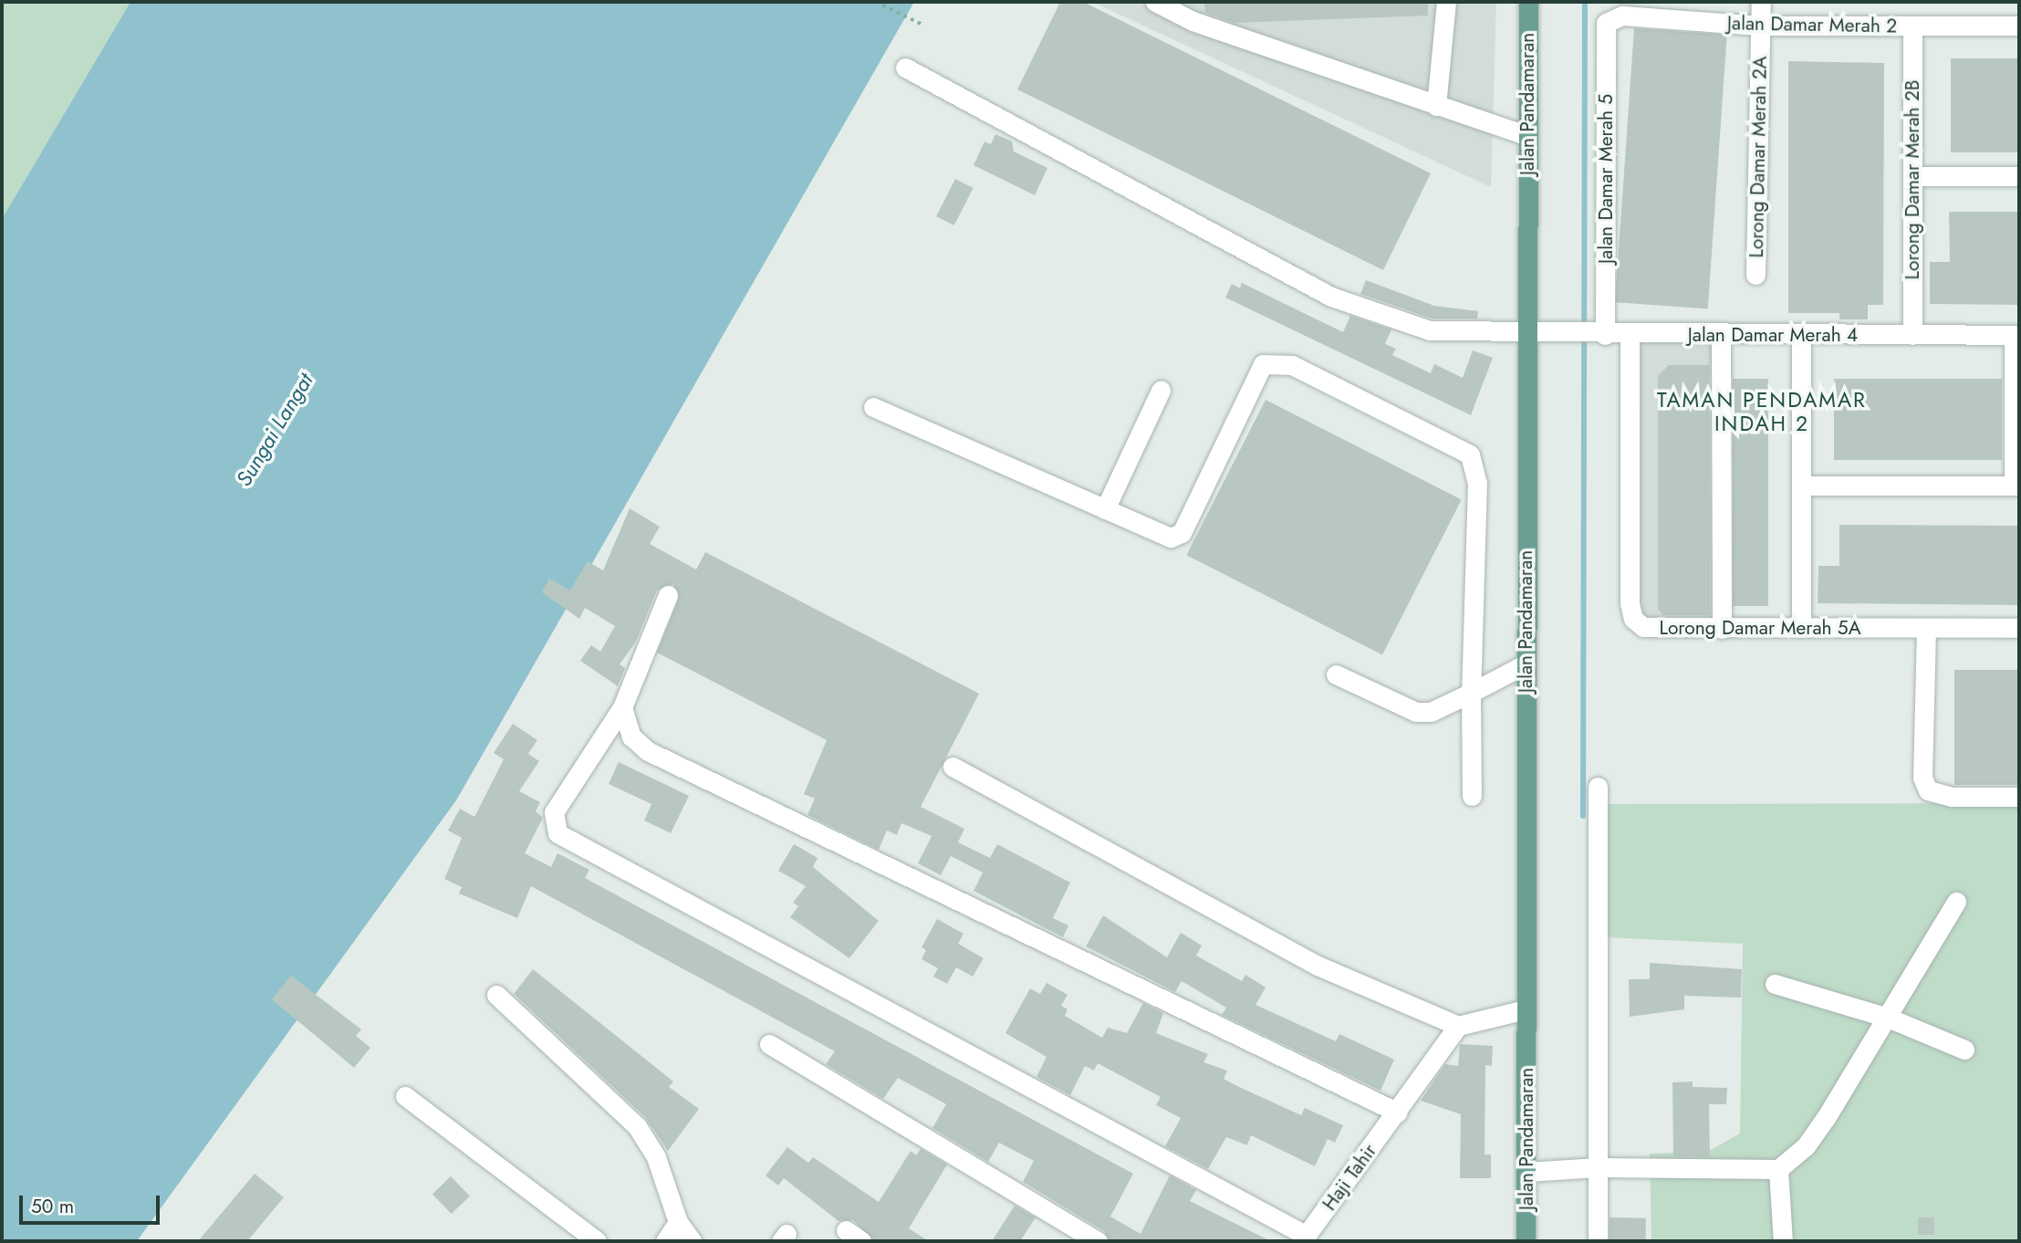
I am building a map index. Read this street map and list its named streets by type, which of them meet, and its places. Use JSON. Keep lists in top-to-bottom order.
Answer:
{
  "streets": {
    "main road": ["Jalan Pandamaran"],
    "street": [
      "Jalan Damar Merah 2",
      "Lorong Damar Merah 2A",
      "Jalan Damar Merah 5",
      "Lorong Damar Merah 2B",
      "Jalan Damar Merah 4",
      "Lorong Damar Merah 5A",
      "Haji Tahir"
    ]
  },
  "crossings": [
    ["Jalan Damar Merah 2", "Lorong Damar Merah 2A"],
    ["Jalan Damar Merah 2", "Jalan Damar Merah 5"],
    ["Jalan Damar Merah 2", "Lorong Damar Merah 2B"],
    ["Jalan Pandamaran", "Jalan Damar Merah 4"],
    ["Jalan Damar Merah 5", "Jalan Damar Merah 4"],
    ["Lorong Damar Merah 2B", "Jalan Damar Merah 4"],
    ["Jalan Damar Merah 4", "Lorong Damar Merah 5A"]
  ],
  "districts": ["TAMAN PENDAMAR INDAH 2"],
  "water": ["Sungai Langat"],
  "scale_bar": "50 m"
}
